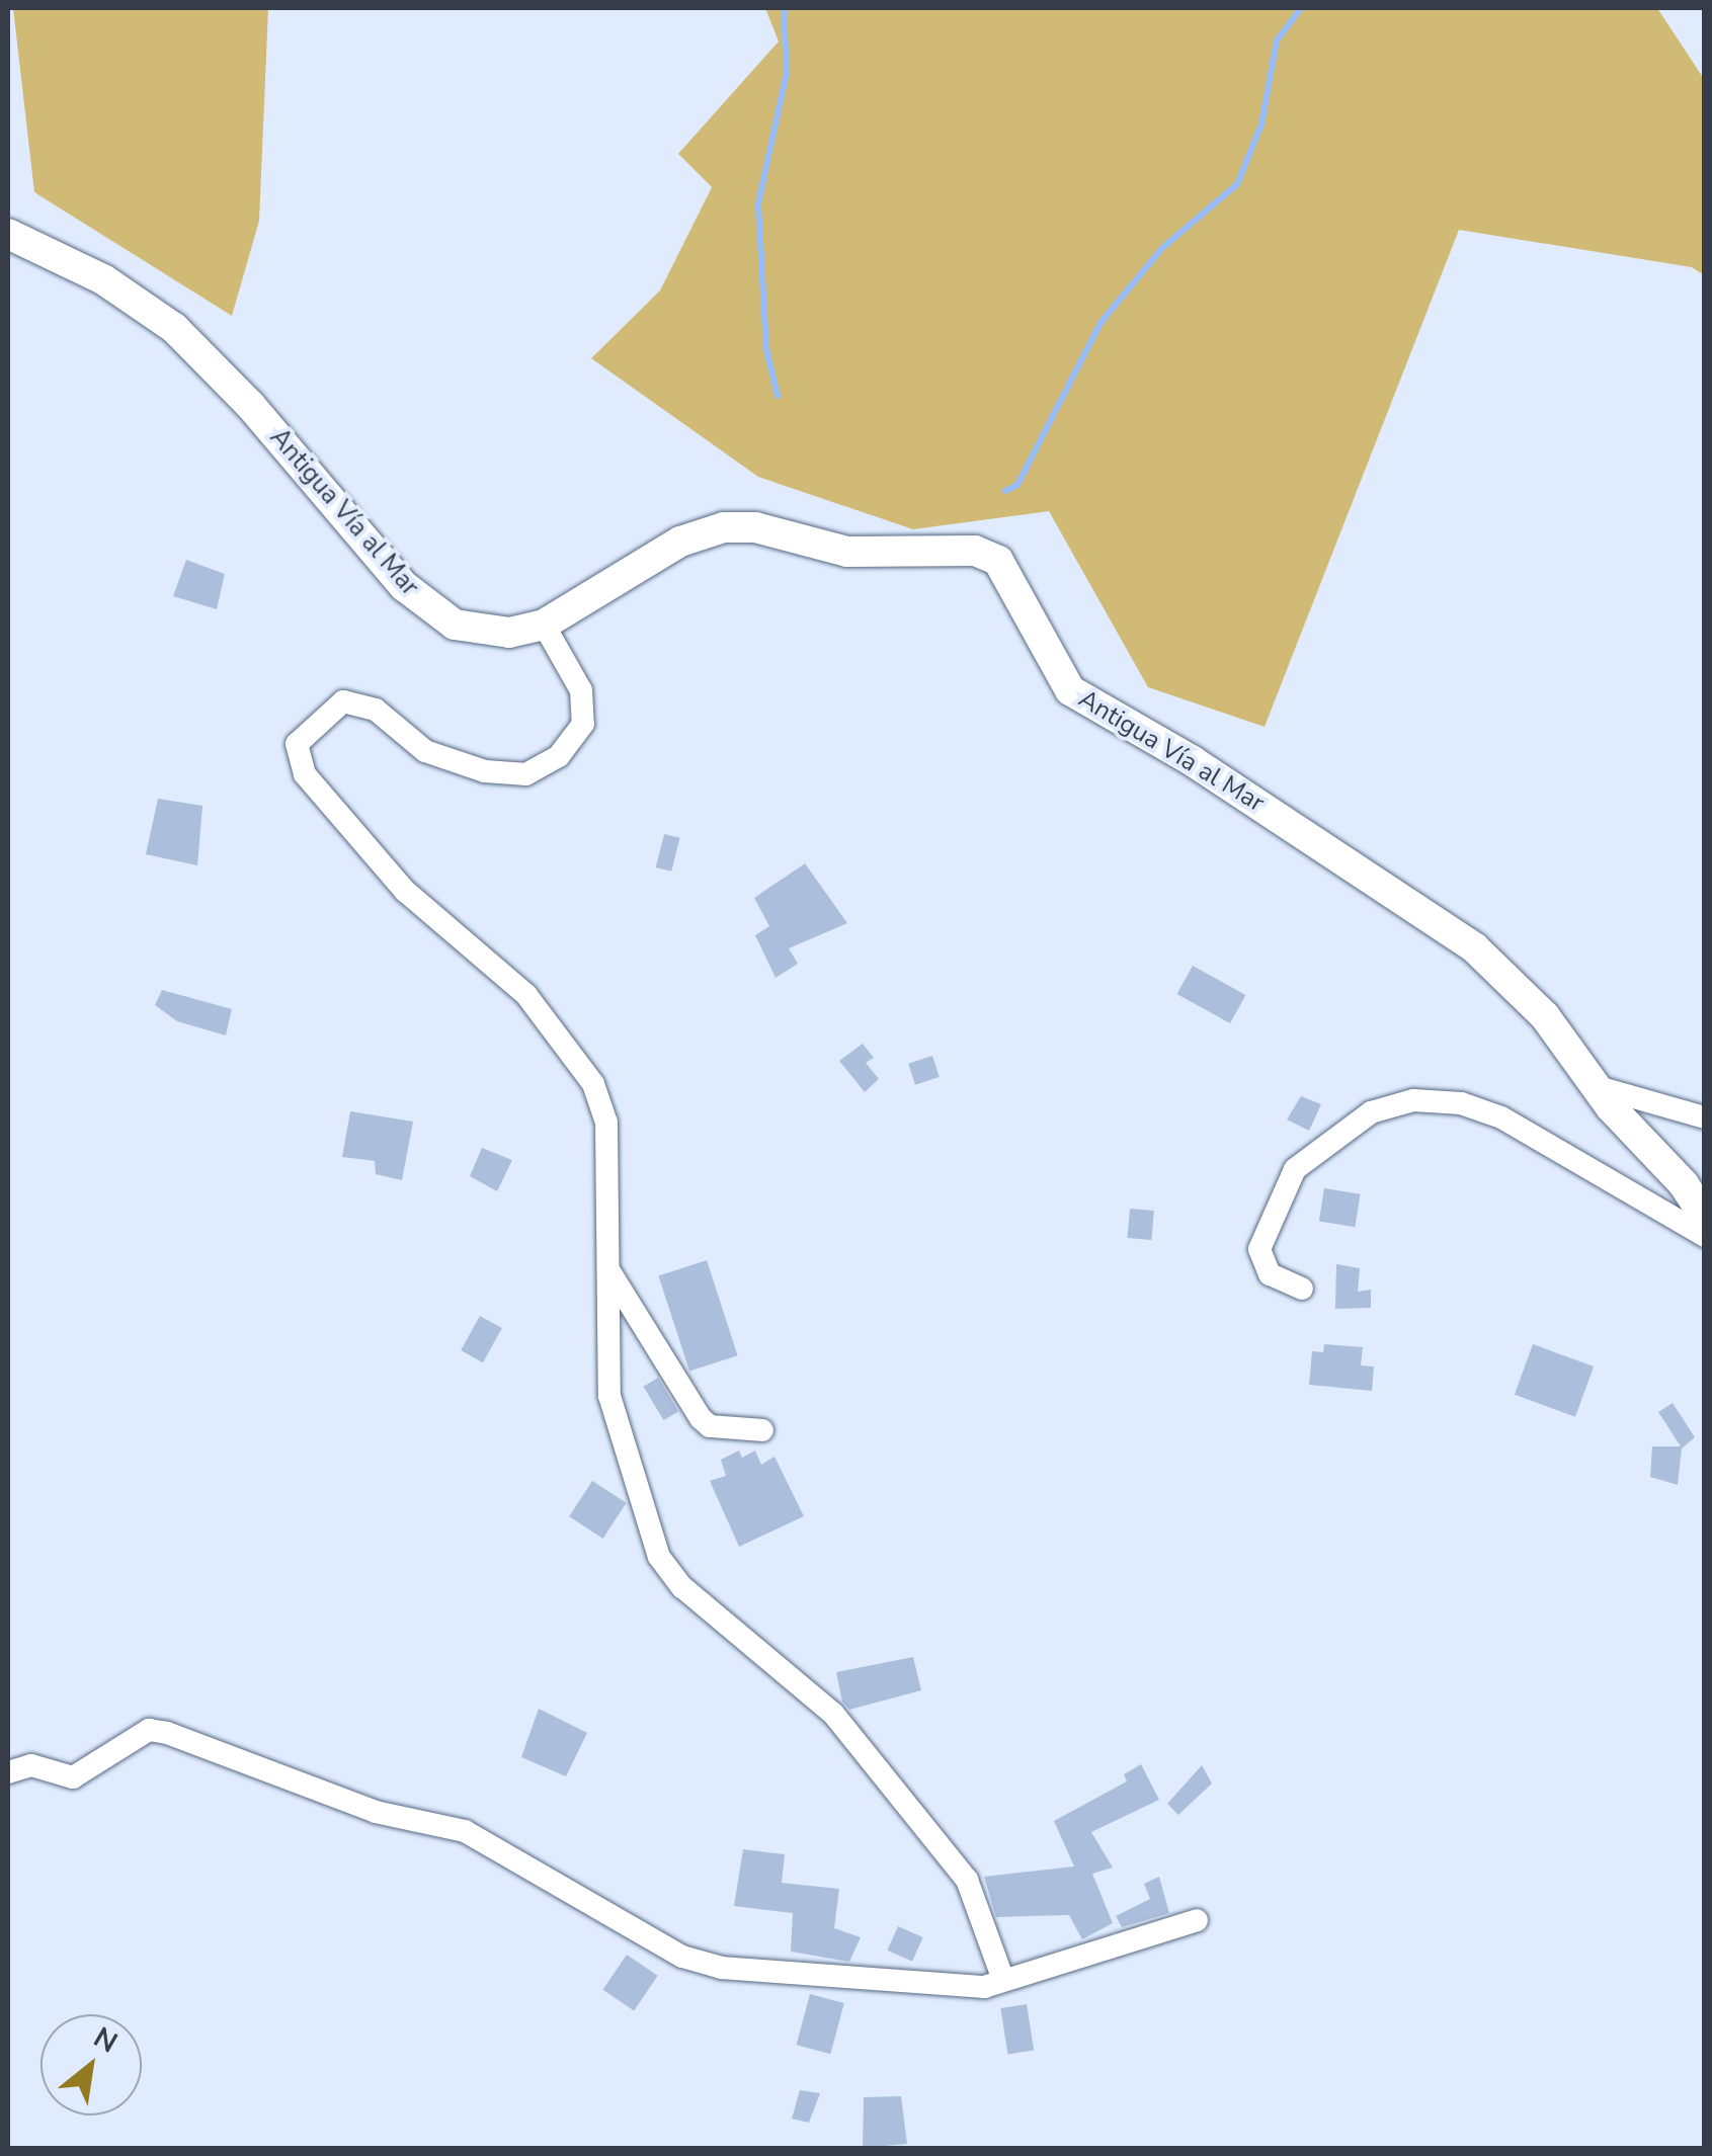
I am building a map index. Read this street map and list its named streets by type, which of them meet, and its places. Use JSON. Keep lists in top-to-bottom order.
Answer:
{
  "streets": {
    "main road": ["Antigua Vía al Mar"]
  },
  "north": "top right"
}
